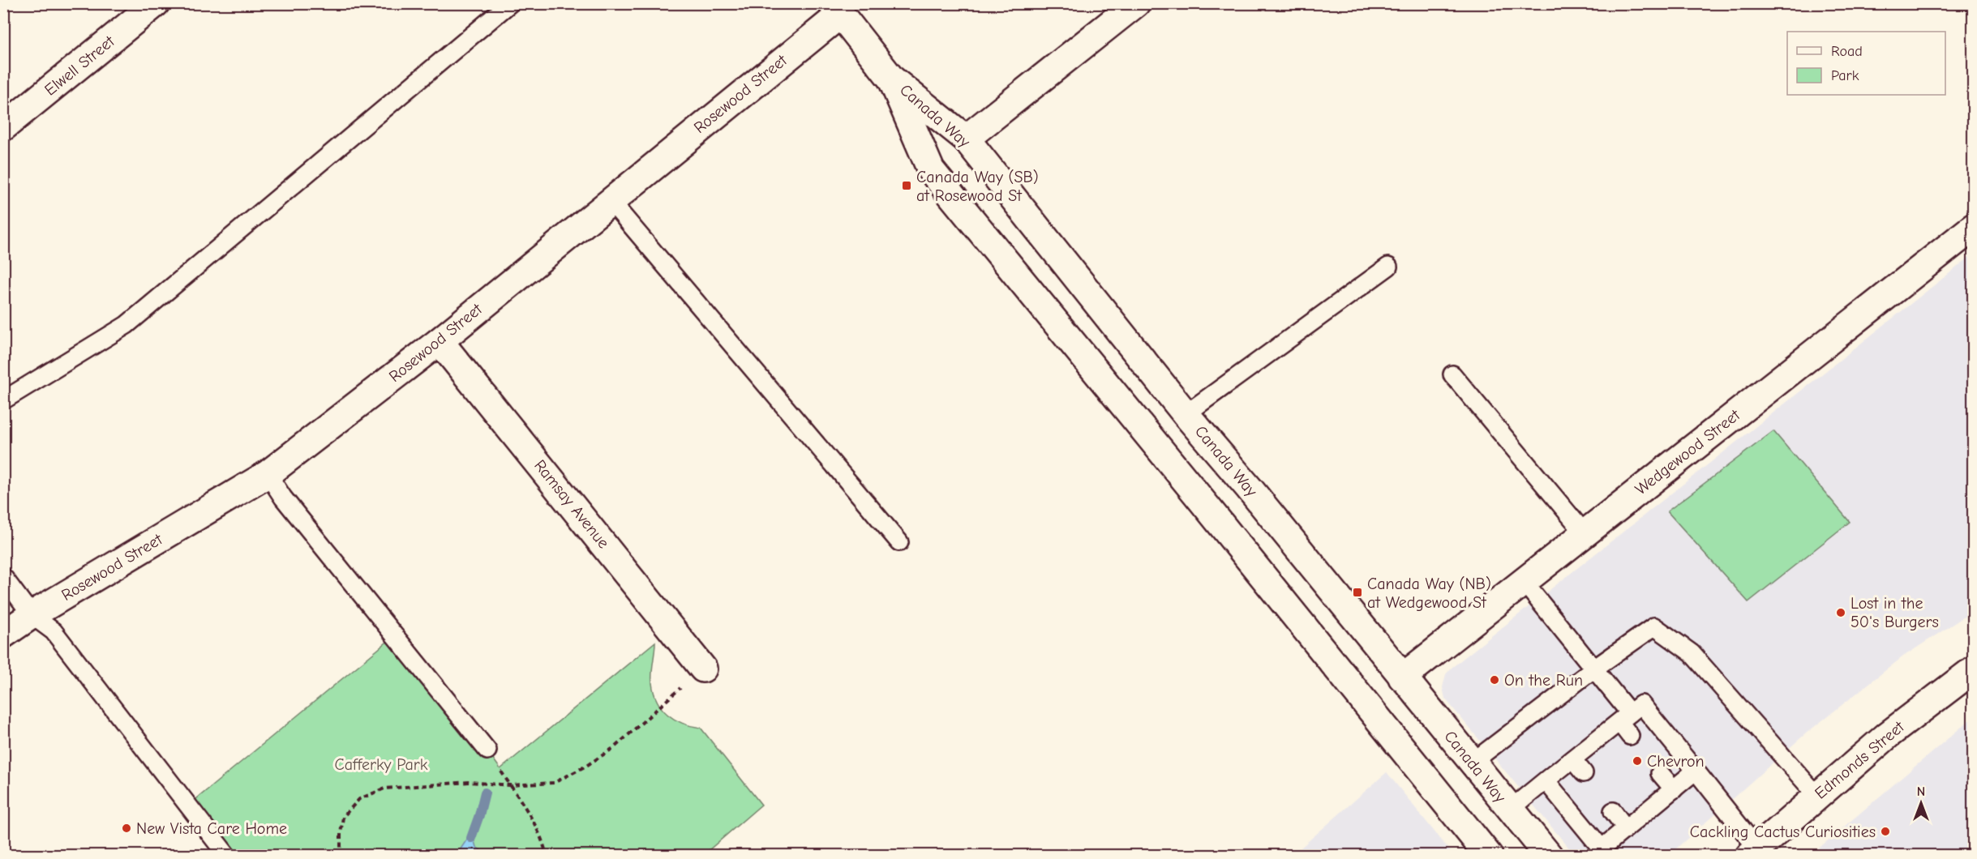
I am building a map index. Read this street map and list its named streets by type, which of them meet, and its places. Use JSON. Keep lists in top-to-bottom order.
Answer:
{
  "streets": {
    "street": [
      "Elwell Street",
      "Rosewood Street",
      "Canada Way",
      "Wedgewood Street",
      "Ramsay Avenue",
      "Edmonds Street"
    ]
  },
  "crossings": [
    ["Rosewood Street", "Canada Way"],
    ["Rosewood Street", "Ramsay Avenue"],
    ["Canada Way", "Wedgewood Street"]
  ],
  "parks": ["Cafferky Park"],
  "places": {
    "transit": ["Canada Way (SB) at Rosewood St", "Canada Way (NB) at Wedgewood St"],
    "other": [
      "Lost in the 50's Burgers",
      "On the Run",
      "Chevron",
      "New Vista Care Home",
      "Cackling Cactus Curiosities"
    ]
  },
  "legend": ["Road", "Park"],
  "north": "top"
}
